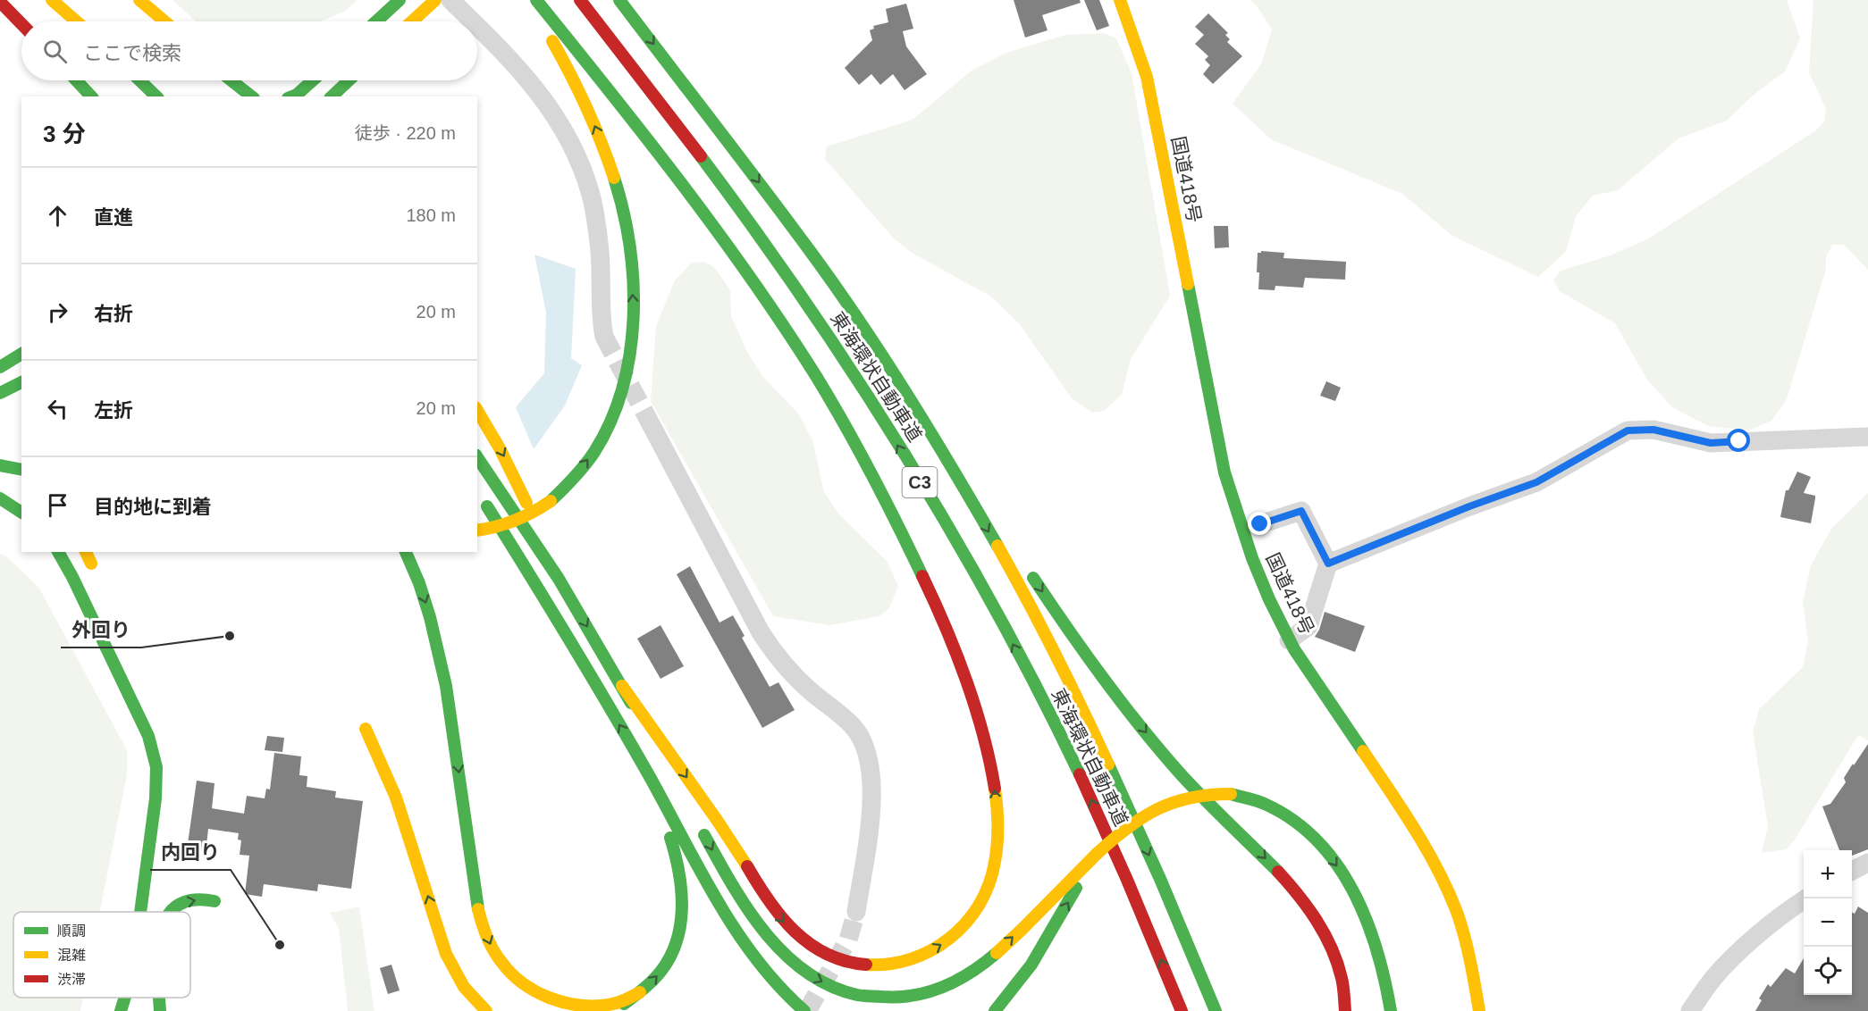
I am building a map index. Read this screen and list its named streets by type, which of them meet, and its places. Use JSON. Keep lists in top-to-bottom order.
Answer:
{
  "streets": {
    "main road": ["国道418号", "東海環状自動車道", "C3"]
  },
  "places": ["外回り", "内回り"],
  "legend": ["順調", "混雑", "渋滞"],
  "page": {
    "search": "ここで検索",
    "heading": ["3 分", "徒歩 · 220 m"],
    "list": [
      ["直進", "180 m"],
      ["右折", "20 m"],
      ["左折", "20 m"],
      "目的地に到着"
    ],
    "map_buttons": ["+", "−"]
  }
}
